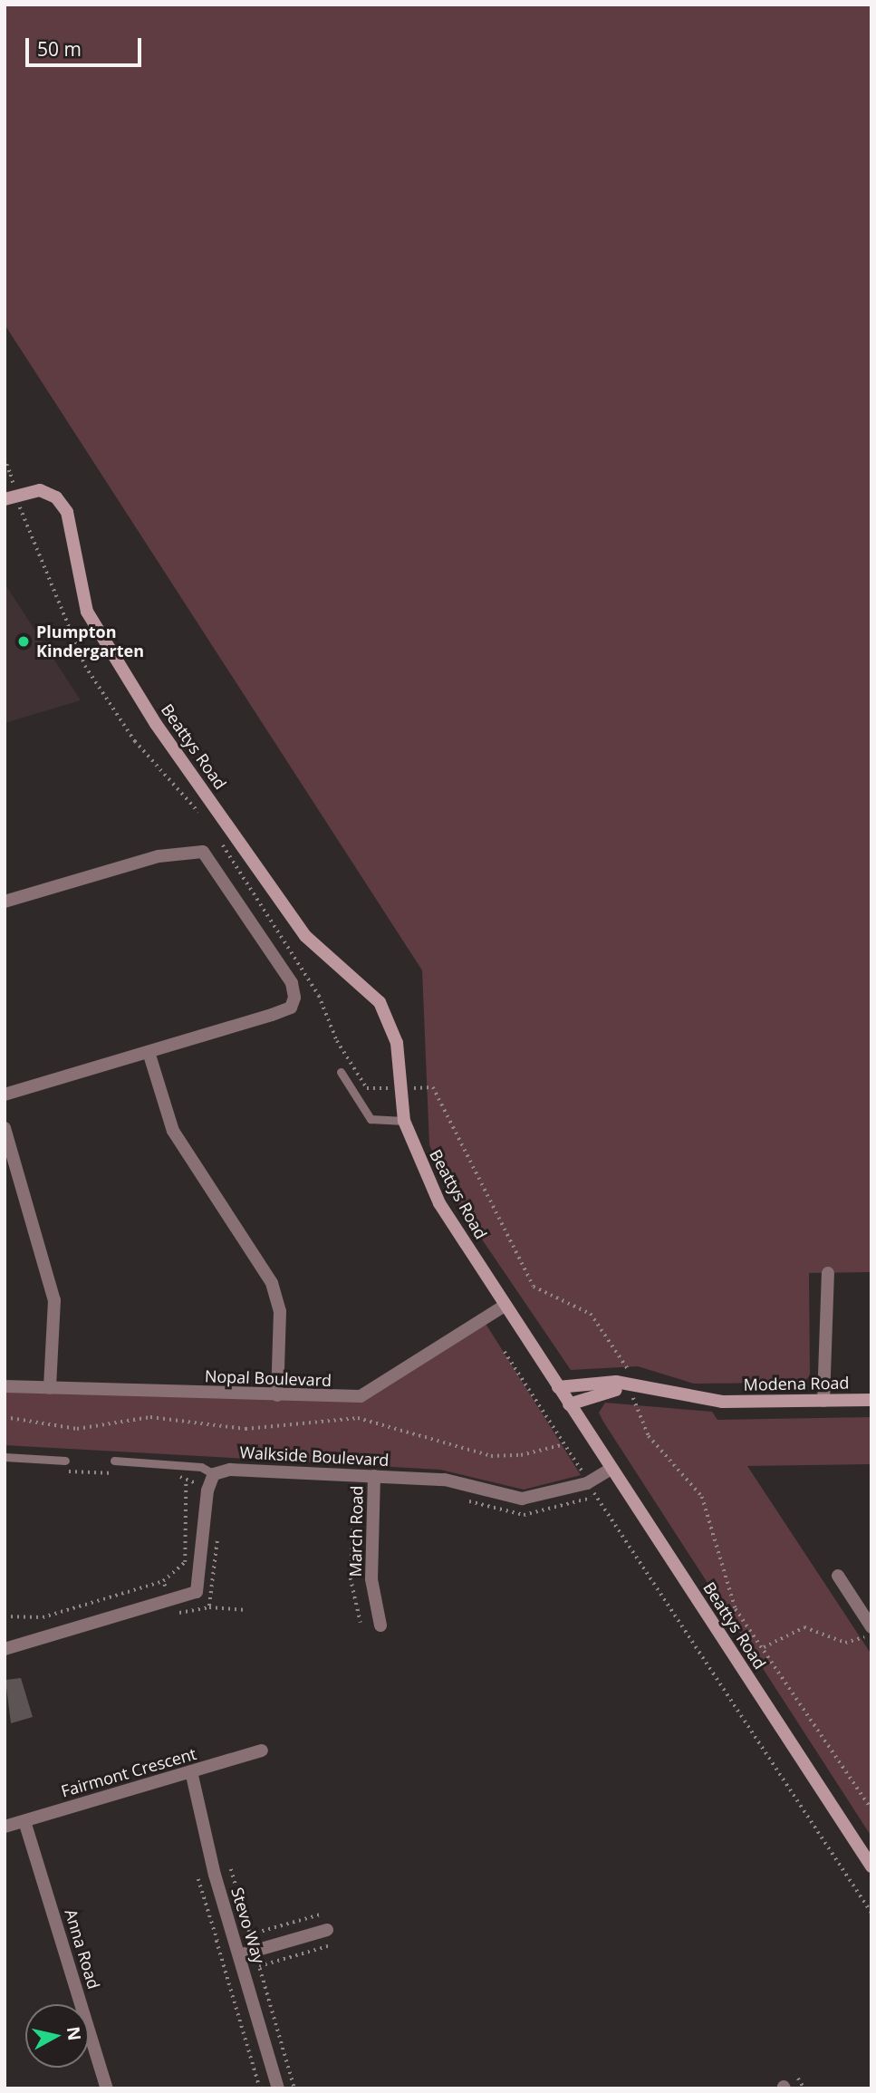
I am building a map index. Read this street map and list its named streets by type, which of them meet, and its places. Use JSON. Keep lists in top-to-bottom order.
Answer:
{
  "streets": {
    "street": [
      "Beattys Road",
      "Nopal Boulevard",
      "Modena Road",
      "Walkside Boulevard",
      "March Road",
      "Fairmont Crescent",
      "Stevo Way",
      "Anna Road"
    ]
  },
  "crossings": [
    ["Beattys Road", "Nopal Boulevard"],
    ["Beattys Road", "Modena Road"],
    ["Beattys Road", "Walkside Boulevard"],
    ["Walkside Boulevard", "March Road"],
    ["Fairmont Crescent", "Stevo Way"],
    ["Fairmont Crescent", "Anna Road"]
  ],
  "places": ["Plumpton Kindergarten"],
  "scale_bar": "50 m",
  "north": "right"
}
